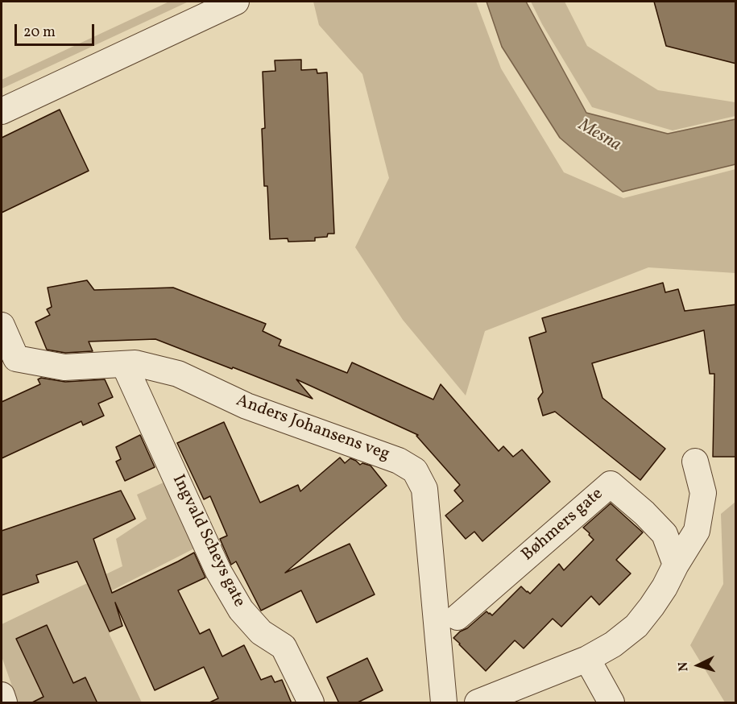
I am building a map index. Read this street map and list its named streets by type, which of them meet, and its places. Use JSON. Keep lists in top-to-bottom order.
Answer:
{
  "streets": {
    "street": ["Anders Johansens veg", "Bøhmers gate", "Ingvald Scheys gate"]
  },
  "crossings": [
    ["Anders Johansens veg", "Ingvald Scheys gate"]
  ],
  "water": ["Mesna"],
  "scale_bar": "20 m",
  "north": "left"
}
